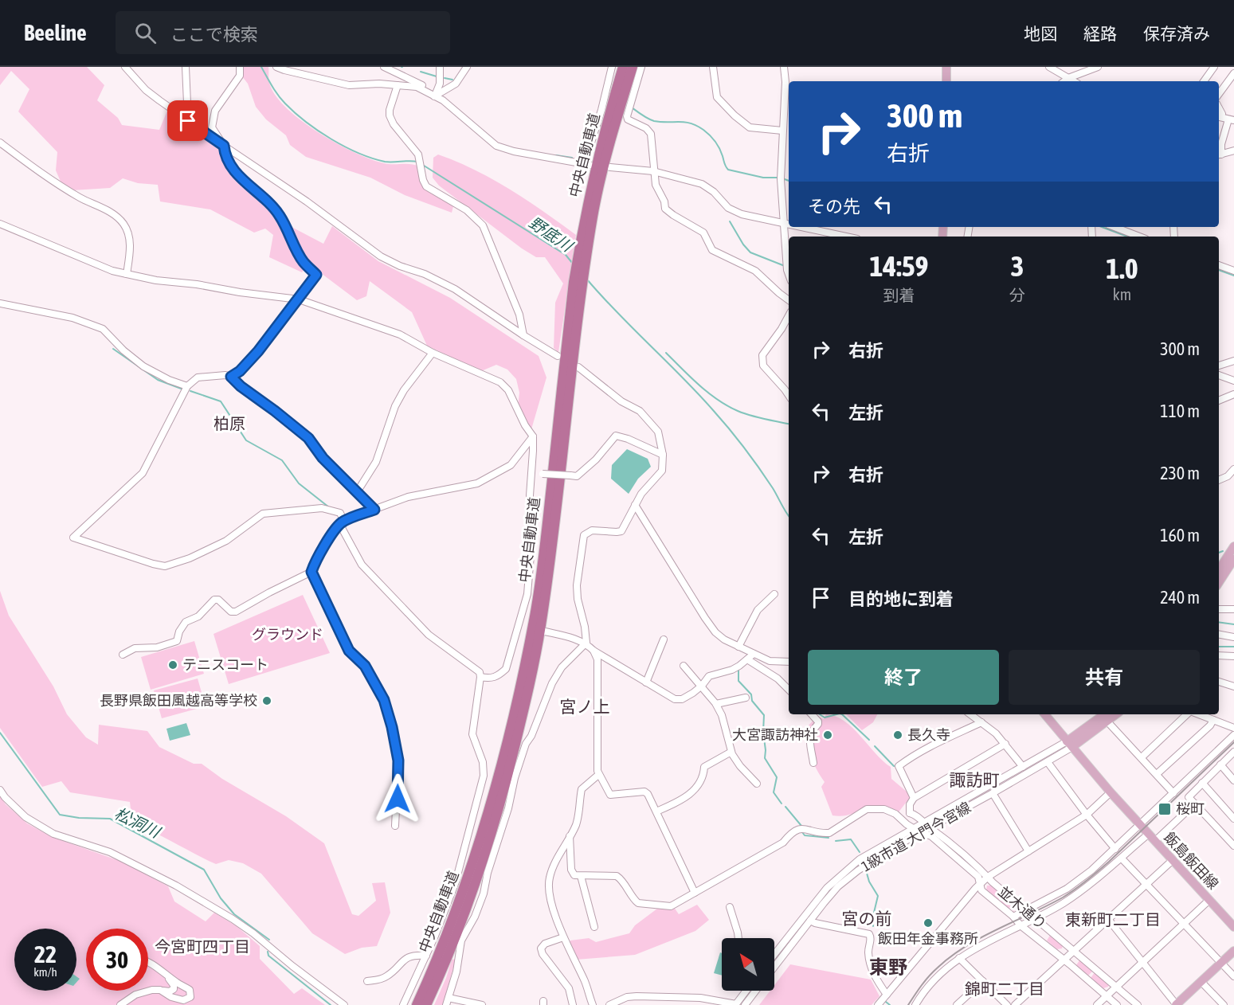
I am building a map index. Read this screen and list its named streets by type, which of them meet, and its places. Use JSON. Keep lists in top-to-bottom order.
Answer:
{
  "streets": {
    "highway": ["中央自動車道"],
    "main road": ["飯島飯田線"],
    "street": ["1級市道 大門今宮線", "並木通り"]
  },
  "crossings": [
    ["1級市道 大門今宮線", "飯島飯田線"],
    ["1級市道 大門今宮線", "並木通り"]
  ],
  "districts": [
    "柏原",
    "宮ノ上",
    "諏訪町",
    "宮の前",
    "東新町二丁目",
    "今宮町四丁目",
    "東野",
    "錦町二丁目"
  ],
  "water": ["野底川", "松洞川"],
  "parks": ["グラウンド"],
  "places": {
    "other": [
      "テニスコート",
      "長野県飯田風越高等学校",
      "大宮諏訪神社",
      "長久寺",
      "飯田年金事務所"
    ],
    "transit": ["桜町"]
  },
  "north": "top left",
  "page": {
    "header": "Beeline",
    "search": "ここで検索",
    "nav": ["地図", "経路", "保存済み"],
    "turn": ["300 m", "右折"],
    "then": "その先",
    "eta": [
      "14:59",
      "到着",
      "3",
      "分",
      "1.0",
      "km"
    ],
    "list": [
      {
        "name": "右折",
        "value": "300 m"
      },
      {
        "name": "左折",
        "value": "110 m"
      },
      {
        "name": "右折",
        "value": "230 m"
      },
      {
        "name": "左折",
        "value": "160 m"
      },
      {
        "name": "目的地に到着",
        "value": "240 m"
      }
    ],
    "buttons": ["終了", "共有"],
    "speed": "22 km/h",
    "limit": "30"
  }
}
